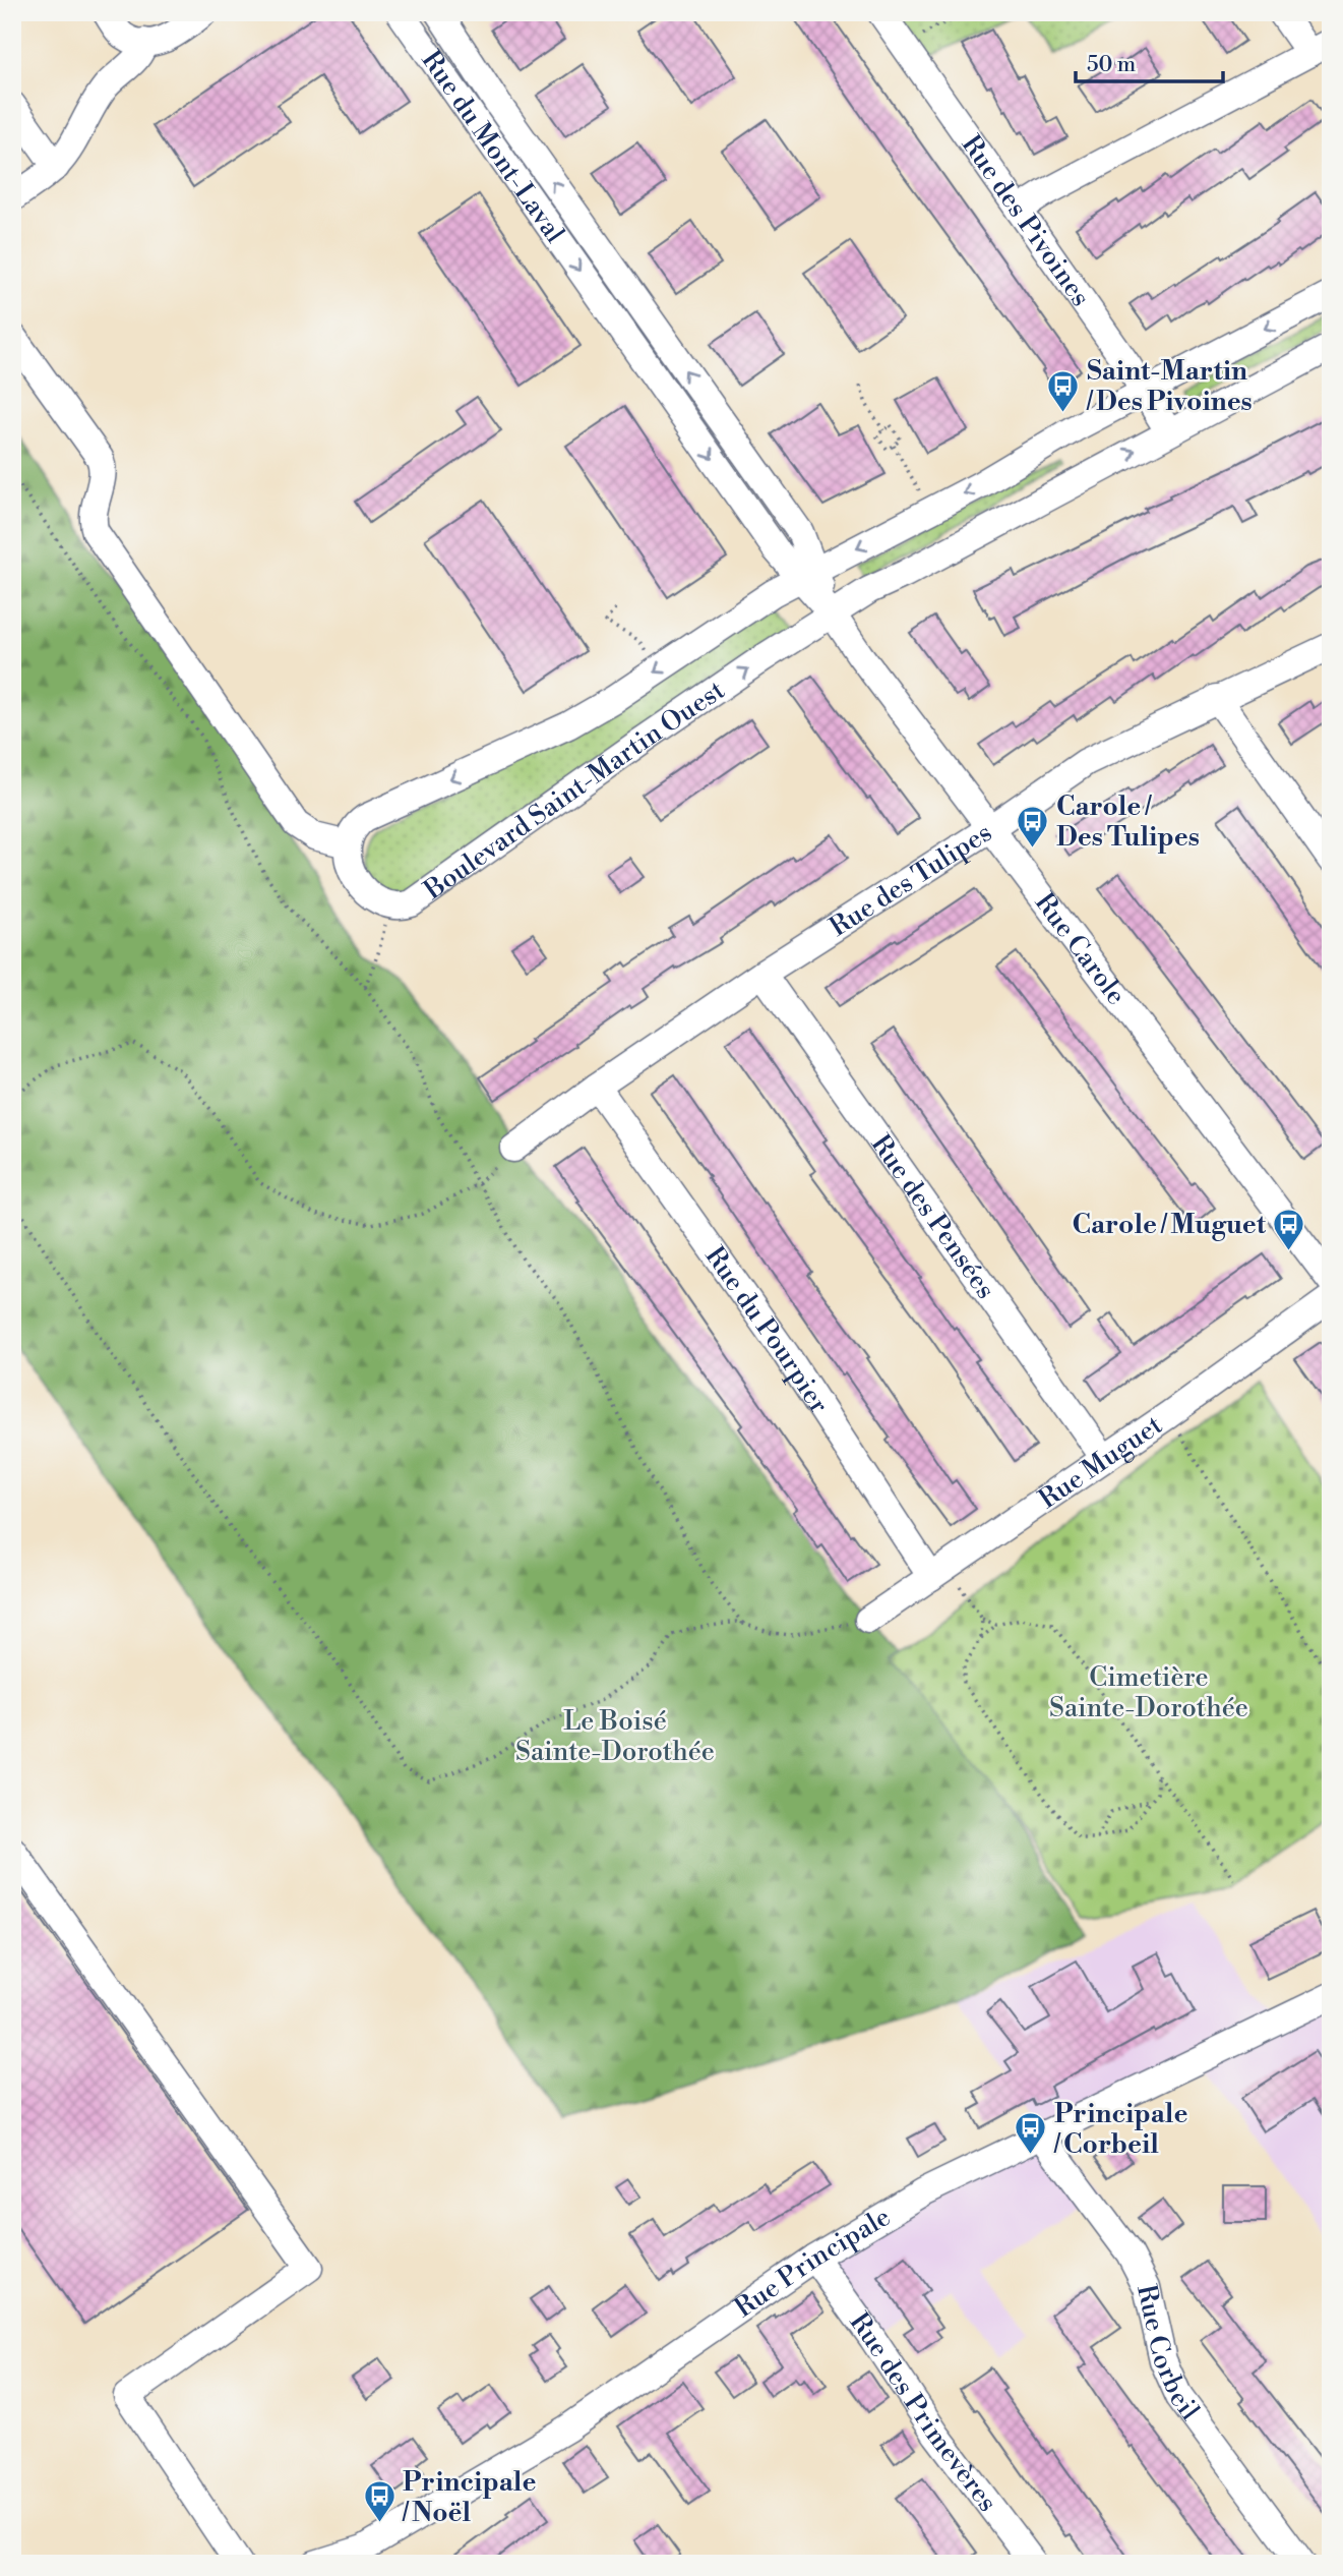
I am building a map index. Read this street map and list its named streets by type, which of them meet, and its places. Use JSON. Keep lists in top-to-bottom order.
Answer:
{
  "streets": {
    "street": [
      "Rue du Mont-Laval",
      "Rue des Pivoines",
      "Boulevard Saint-Martin Ouest",
      "Rue des Tulipes",
      "Rue Carole",
      "Rue des Pensées",
      "Rue du Pourpier",
      "Rue Muguet",
      "Rue Principale",
      "Rue Corbeil",
      "Rue des Primevères"
    ]
  },
  "crossings": [
    ["Rue du Mont-Laval", "Boulevard Saint-Martin Ouest"],
    ["Rue du Mont-Laval", "Rue Carole"],
    ["Rue des Pivoines", "Boulevard Saint-Martin Ouest"],
    ["Boulevard Saint-Martin Ouest", "Rue Carole"],
    ["Rue des Tulipes", "Rue Carole"],
    ["Rue des Tulipes", "Rue des Pensées"],
    ["Rue des Tulipes", "Rue du Pourpier"],
    ["Rue des Pensées", "Rue Muguet"],
    ["Rue du Pourpier", "Rue Muguet"],
    ["Rue Principale", "Rue Corbeil"],
    ["Rue Principale", "Rue des Primevères"]
  ],
  "parks": ["Cimetière Sainte-Dorothée", "Le Boisé Sainte-Dorothée"],
  "places": {
    "bus stop": [
      "Saint-Martin / Des Pivoines",
      "Carole / Des Tulipes",
      "Carole / Muguet",
      "Principale / Corbeil",
      "Principale / Noël"
    ]
  },
  "scale_bar": "50 m"
}
